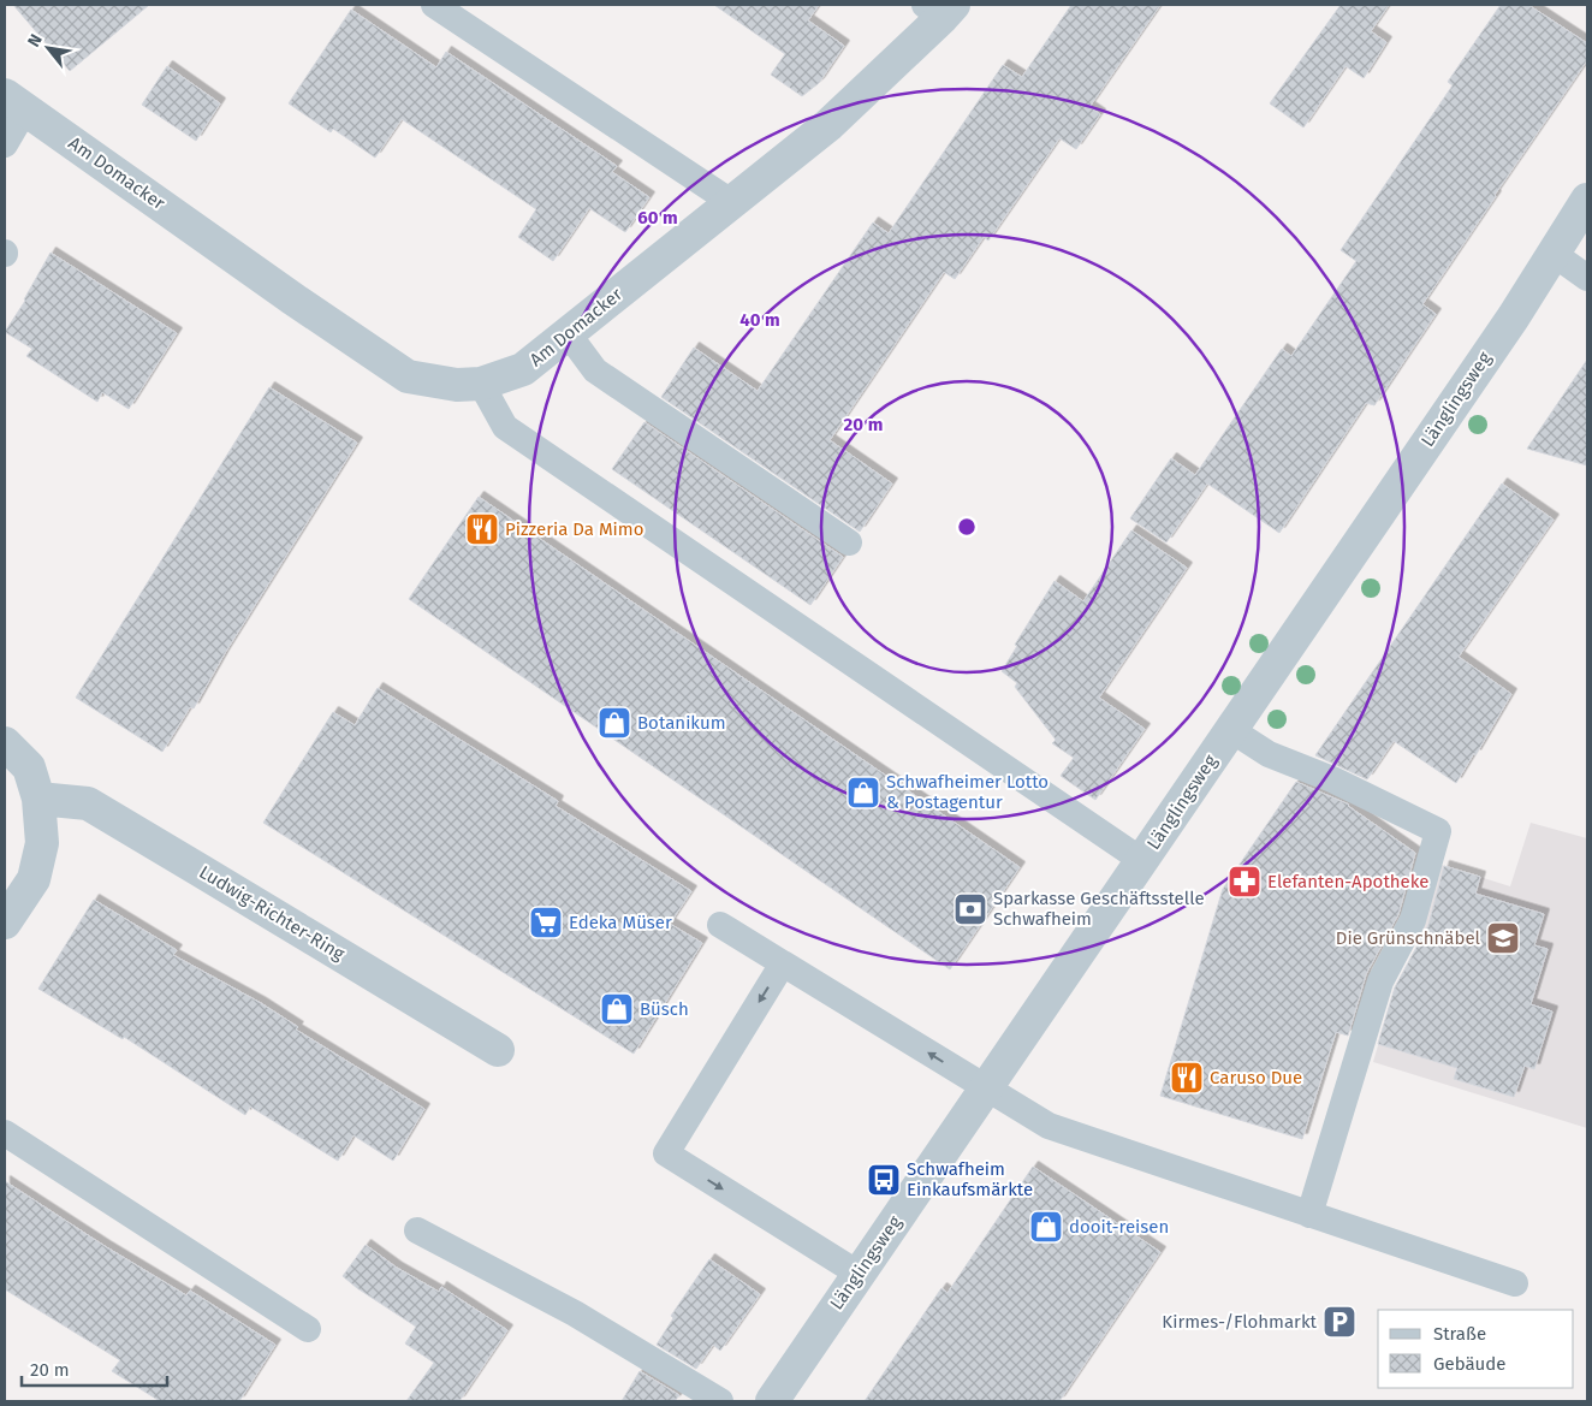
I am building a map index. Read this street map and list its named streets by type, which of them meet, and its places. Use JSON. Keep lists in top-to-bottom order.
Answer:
{
  "streets": {
    "street": ["Am Domacker", "Länglingsweg", "Ludwig-Richter-Ring"]
  },
  "places": {
    "restaurant": ["Pizzeria Da Mimo", "Caruso Due"],
    "shop": [
      "Botanikum",
      "Schwafheimer Lotto & Postagentur",
      "Büsch",
      "dooit-reisen"
    ],
    "pharmacy": ["Elefanten-Apotheke"],
    "bank": ["Sparkasse Geschäftsstelle Schwafheim"],
    "supermarket": ["Edeka Müser"],
    "school or university": ["Die Grünschnäbel"],
    "bus stop": ["Schwafheim Einkaufsmärkte"],
    "parking": ["Kirmes-/Flohmarkt"]
  },
  "legend": ["Straße", "Gebäude"],
  "scale_bar": "20 m",
  "north": "top left",
  "rings": ["60 m", "40 m", "20 m"]
}
